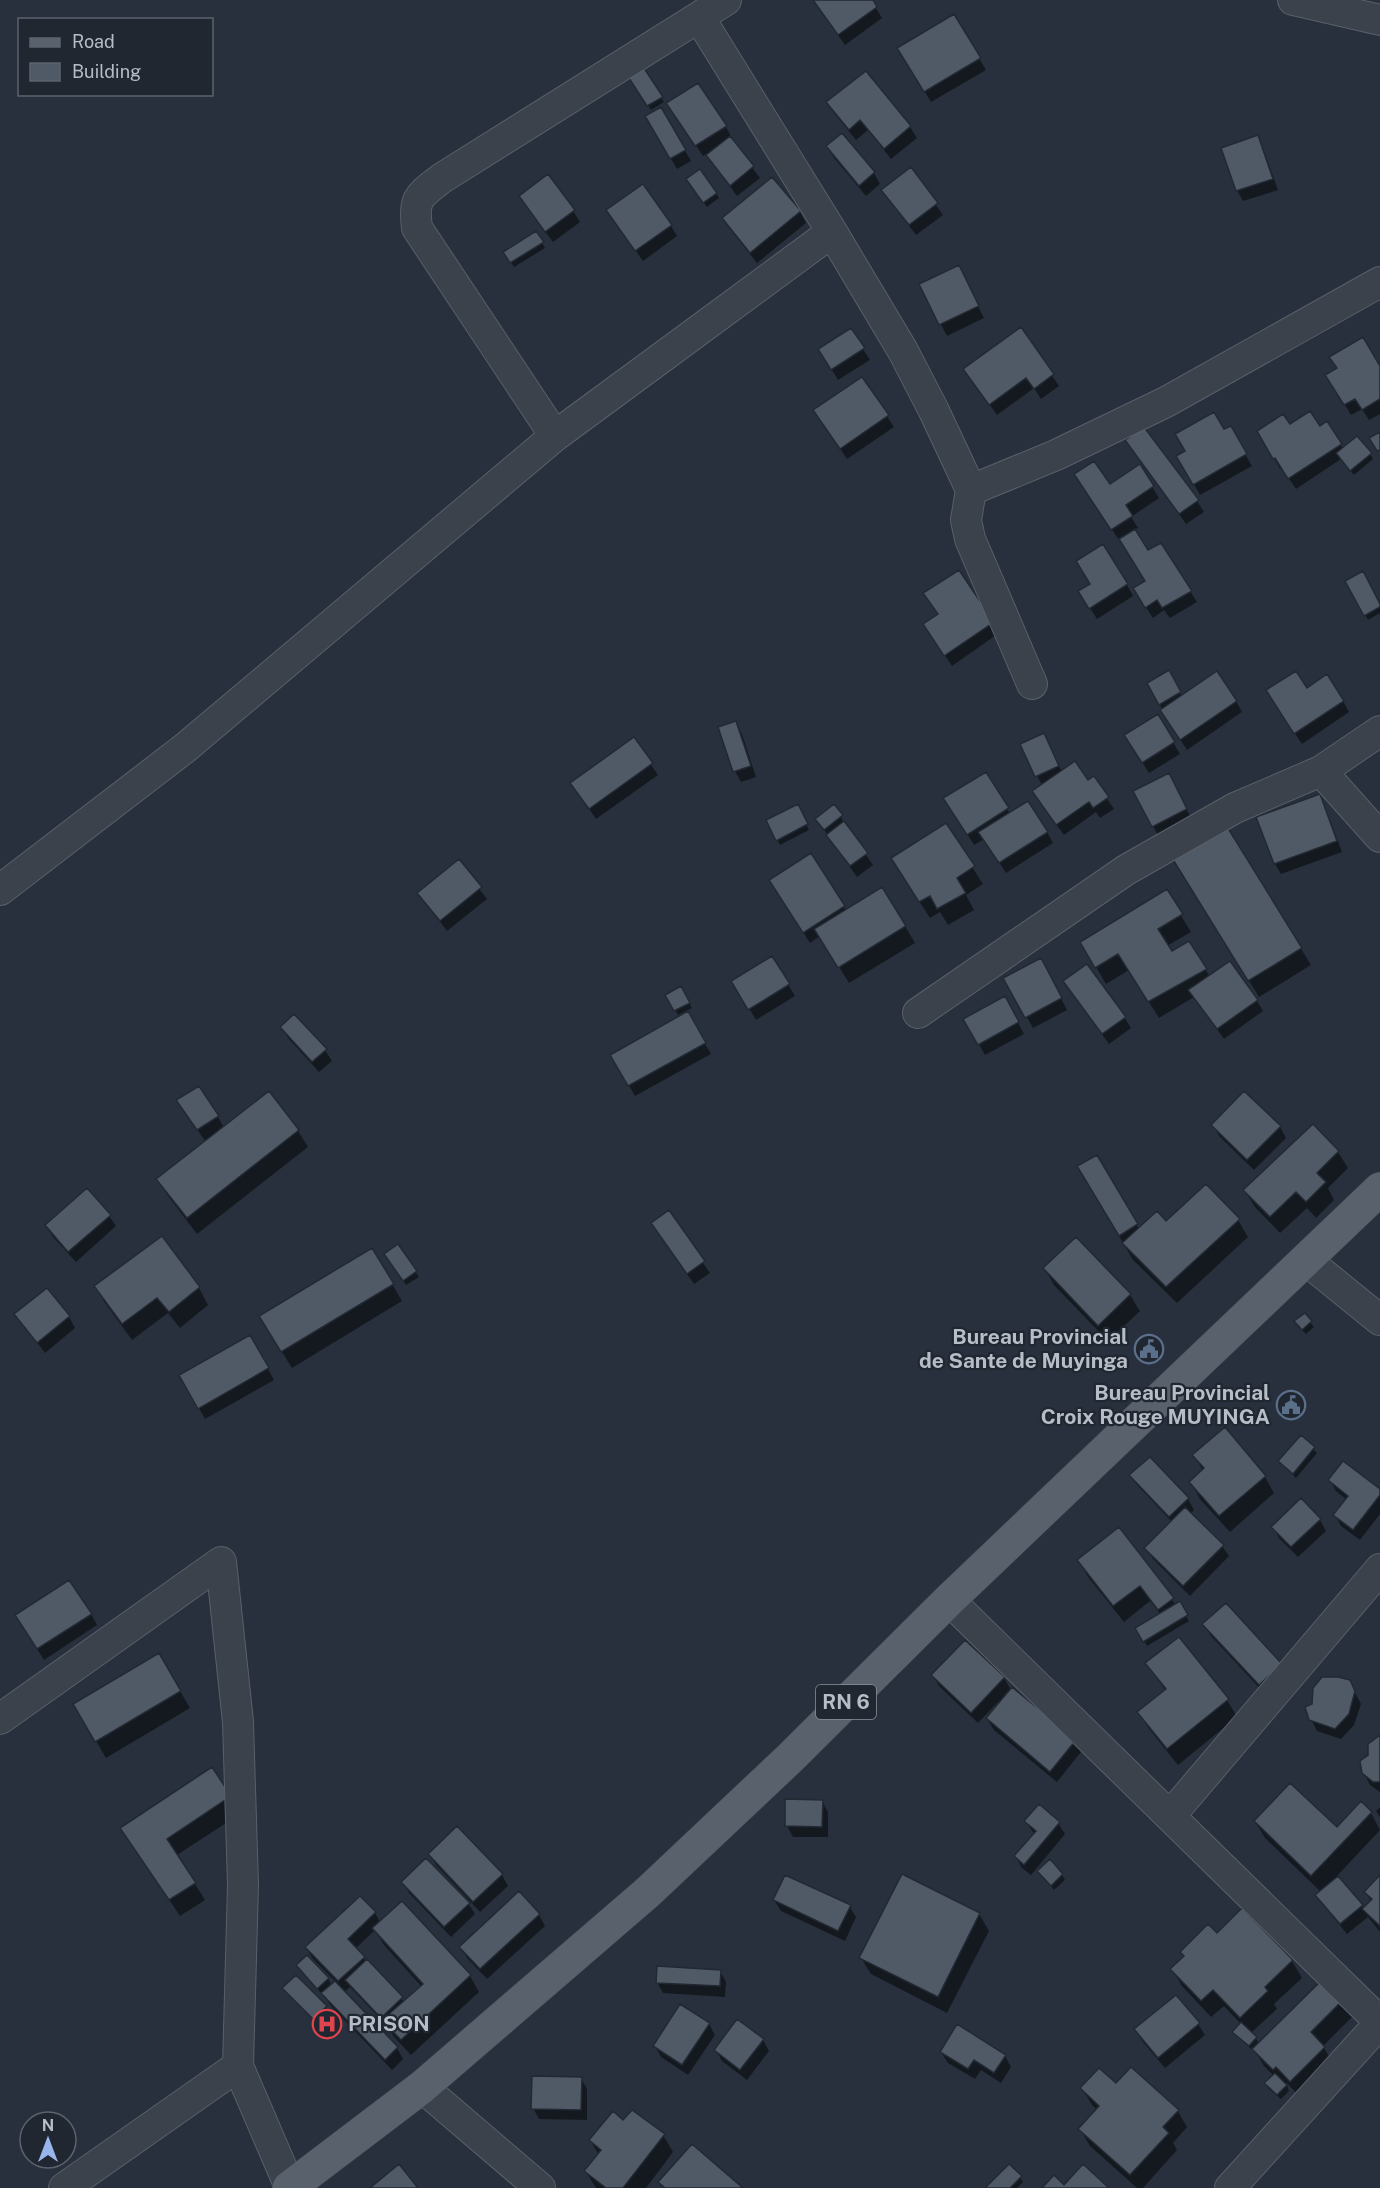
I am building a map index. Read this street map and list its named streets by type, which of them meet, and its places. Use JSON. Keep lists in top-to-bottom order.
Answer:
{
  "streets": {
    "main road": ["RN 6"]
  },
  "places": {
    "public building": ["Bureau Provincial de Sante de Muyinga", "Bureau Provincial Croix Rouge MUYINGA"],
    "hospital": ["PRISON"]
  },
  "legend": ["Road", "Building"],
  "north": "top"
}
